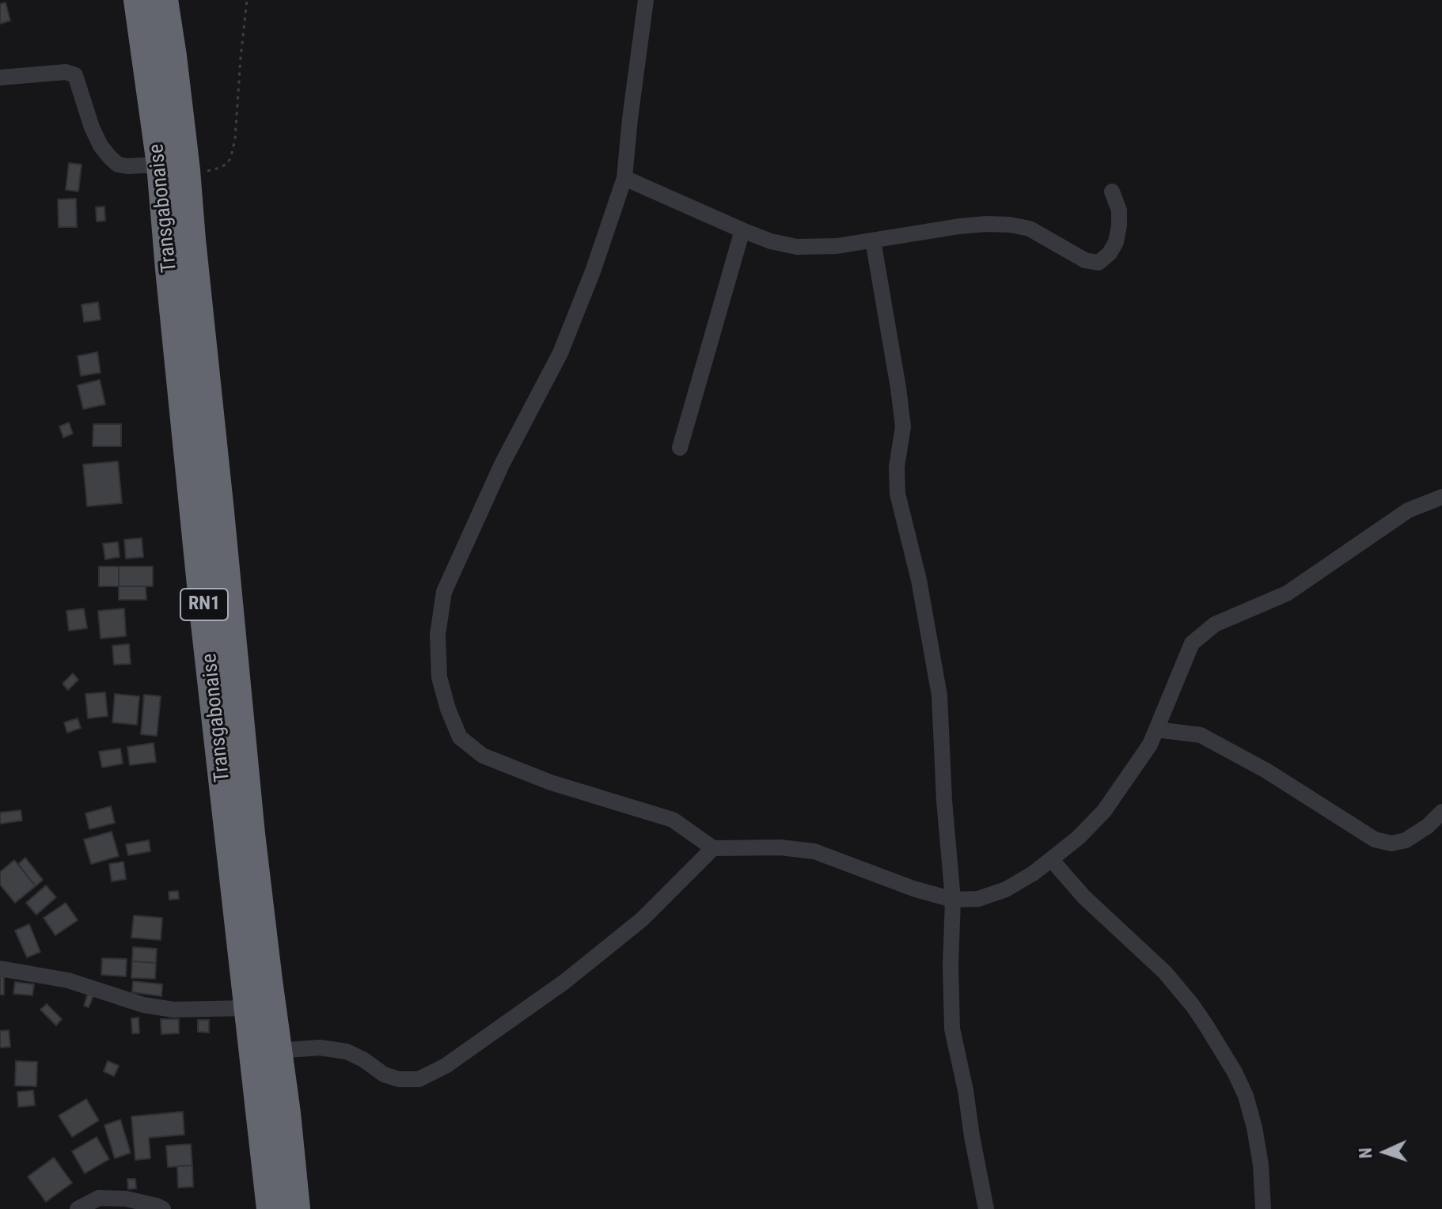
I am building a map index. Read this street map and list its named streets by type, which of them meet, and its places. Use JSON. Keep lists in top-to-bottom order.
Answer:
{
  "streets": {
    "highway": ["Transgabonaise", "RN1"]
  },
  "north": "left"
}
